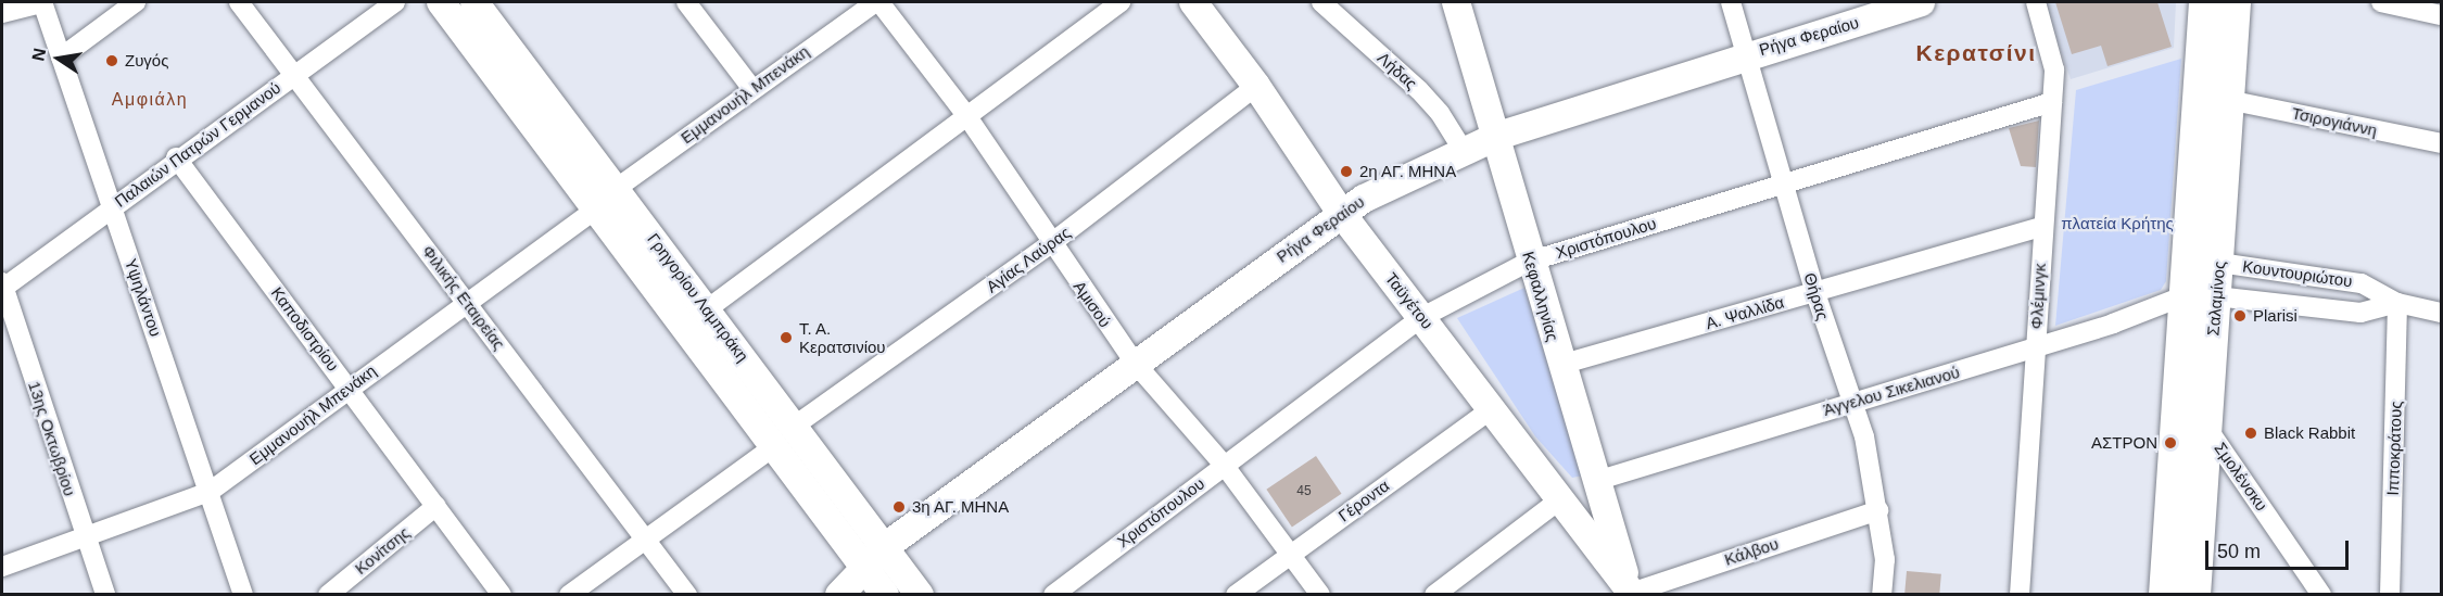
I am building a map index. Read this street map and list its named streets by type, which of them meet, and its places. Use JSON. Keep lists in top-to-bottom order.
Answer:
{
  "streets": {
    "main road": ["Σαλαμίνος"],
    "street": [
      "Ρήγα Φεραίου",
      "Λήδας",
      "Εμμανουήλ Μπενάκη",
      "Τσιρογιάννη",
      "Παλαιών Πατρών Γερμανού",
      "Χριστόπουλου",
      "Αγίας Λαύρας",
      "Κουντουριώτου",
      "Κεφαλληνίας",
      "Θήρας",
      "Φλέμινγκ",
      "Υψηλάντου",
      "Φιλικής Εταιρείας",
      "Γρηγορίου Λαμπράκη",
      "Ταϋγέτου",
      "Αμισού",
      "Α. Ψαλλίδα",
      "Καποδιστρίου",
      "Άγγελου Σικελιανού",
      "13ης Οκτωβρίου",
      "Ιπποκράτους",
      "Σμολένσκυ",
      "Γέροντα",
      "Κονίτσης",
      "Κάλβου"
    ]
  },
  "crossings": [
    ["Ρήγα Φεραίου", "Λήδας"],
    ["Ρήγα Φεραίου", "Κεφαλληνίας"],
    ["Ρήγα Φεραίου", "Θήρας"],
    ["Ρήγα Φεραίου", "Γρηγορίου Λαμπράκη"],
    ["Ρήγα Φεραίου", "Ταϋγέτου"],
    ["Ρήγα Φεραίου", "Αμισού"],
    ["Εμμανουήλ Μπενάκη", "Υψηλάντου"],
    ["Εμμανουήλ Μπενάκη", "Φιλικής Εταιρείας"],
    ["Εμμανουήλ Μπενάκη", "Γρηγορίου Λαμπράκη"],
    ["Εμμανουήλ Μπενάκη", "Αμισού"],
    ["Εμμανουήλ Μπενάκη", "Καποδιστρίου"],
    ["Εμμανουήλ Μπενάκη", "13ης Οκτωβρίου"],
    ["Τσιρογιάννη", "Σαλαμίνος"],
    ["Παλαιών Πατρών Γερμανού", "Υψηλάντου"],
    ["Παλαιών Πατρών Γερμανού", "Φιλικής Εταιρείας"],
    ["Παλαιών Πατρών Γερμανού", "Καποδιστρίου"],
    ["Παλαιών Πατρών Γερμανού", "13ης Οκτωβρίου"],
    ["Χριστόπουλου", "Κεφαλληνίας"],
    ["Χριστόπουλου", "Θήρας"],
    ["Χριστόπουλου", "Φλέμινγκ"],
    ["Χριστόπουλου", "Ταϋγέτου"],
    ["Χριστόπουλου", "Αμισού"],
    ["Αγίας Λαύρας", "Γρηγορίου Λαμπράκη"],
    ["Αγίας Λαύρας", "Ταϋγέτου"],
    ["Αγίας Λαύρας", "Αμισού"],
    ["Κουντουριώτου", "Σαλαμίνος"],
    ["Κουντουριώτου", "Άγγελου Σικελιανού"],
    ["Κουντουριώτου", "Ιπποκράτους"],
    ["Κεφαλληνίας", "Ταϋγέτου"],
    ["Κεφαλληνίας", "Α. Ψαλλίδα"],
    ["Κεφαλληνίας", "Άγγελου Σικελιανού"],
    ["Κεφαλληνίας", "Κάλβου"],
    ["Θήρας", "Α. Ψαλλίδα"],
    ["Θήρας", "Άγγελου Σικελιανού"],
    ["Θήρας", "Κάλβου"],
    ["Φλέμινγκ", "Α. Ψαλλίδα"],
    ["Φλέμινγκ", "Άγγελου Σικελιανού"],
    ["Σαλαμίνος", "Άγγελου Σικελιανού"],
    ["Σαλαμίνος", "Σμολένσκυ"],
    ["Ταϋγέτου", "Γέροντα"],
    ["Ταϋγέτου", "Κάλβου"],
    ["Αμισού", "Γέροντα"],
    ["Καποδιστρίου", "Κονίτσης"]
  ],
  "districts": ["Κερατσίνι", "Αμφιάλη"],
  "parks": ["πλατεία Κρήτης"],
  "places": [
    "Ζυγός",
    "2η ΑΓ. ΜΗΝΑ",
    "Plarisi",
    "Τ. Α. Κερατσινίου",
    "Black Rabbit",
    "ΑΣΤΡΟΝ",
    "3η ΑΓ. ΜΗΝΑ"
  ],
  "house_numbers": ["45"],
  "scale_bar": "50 m",
  "north": "left"
}
